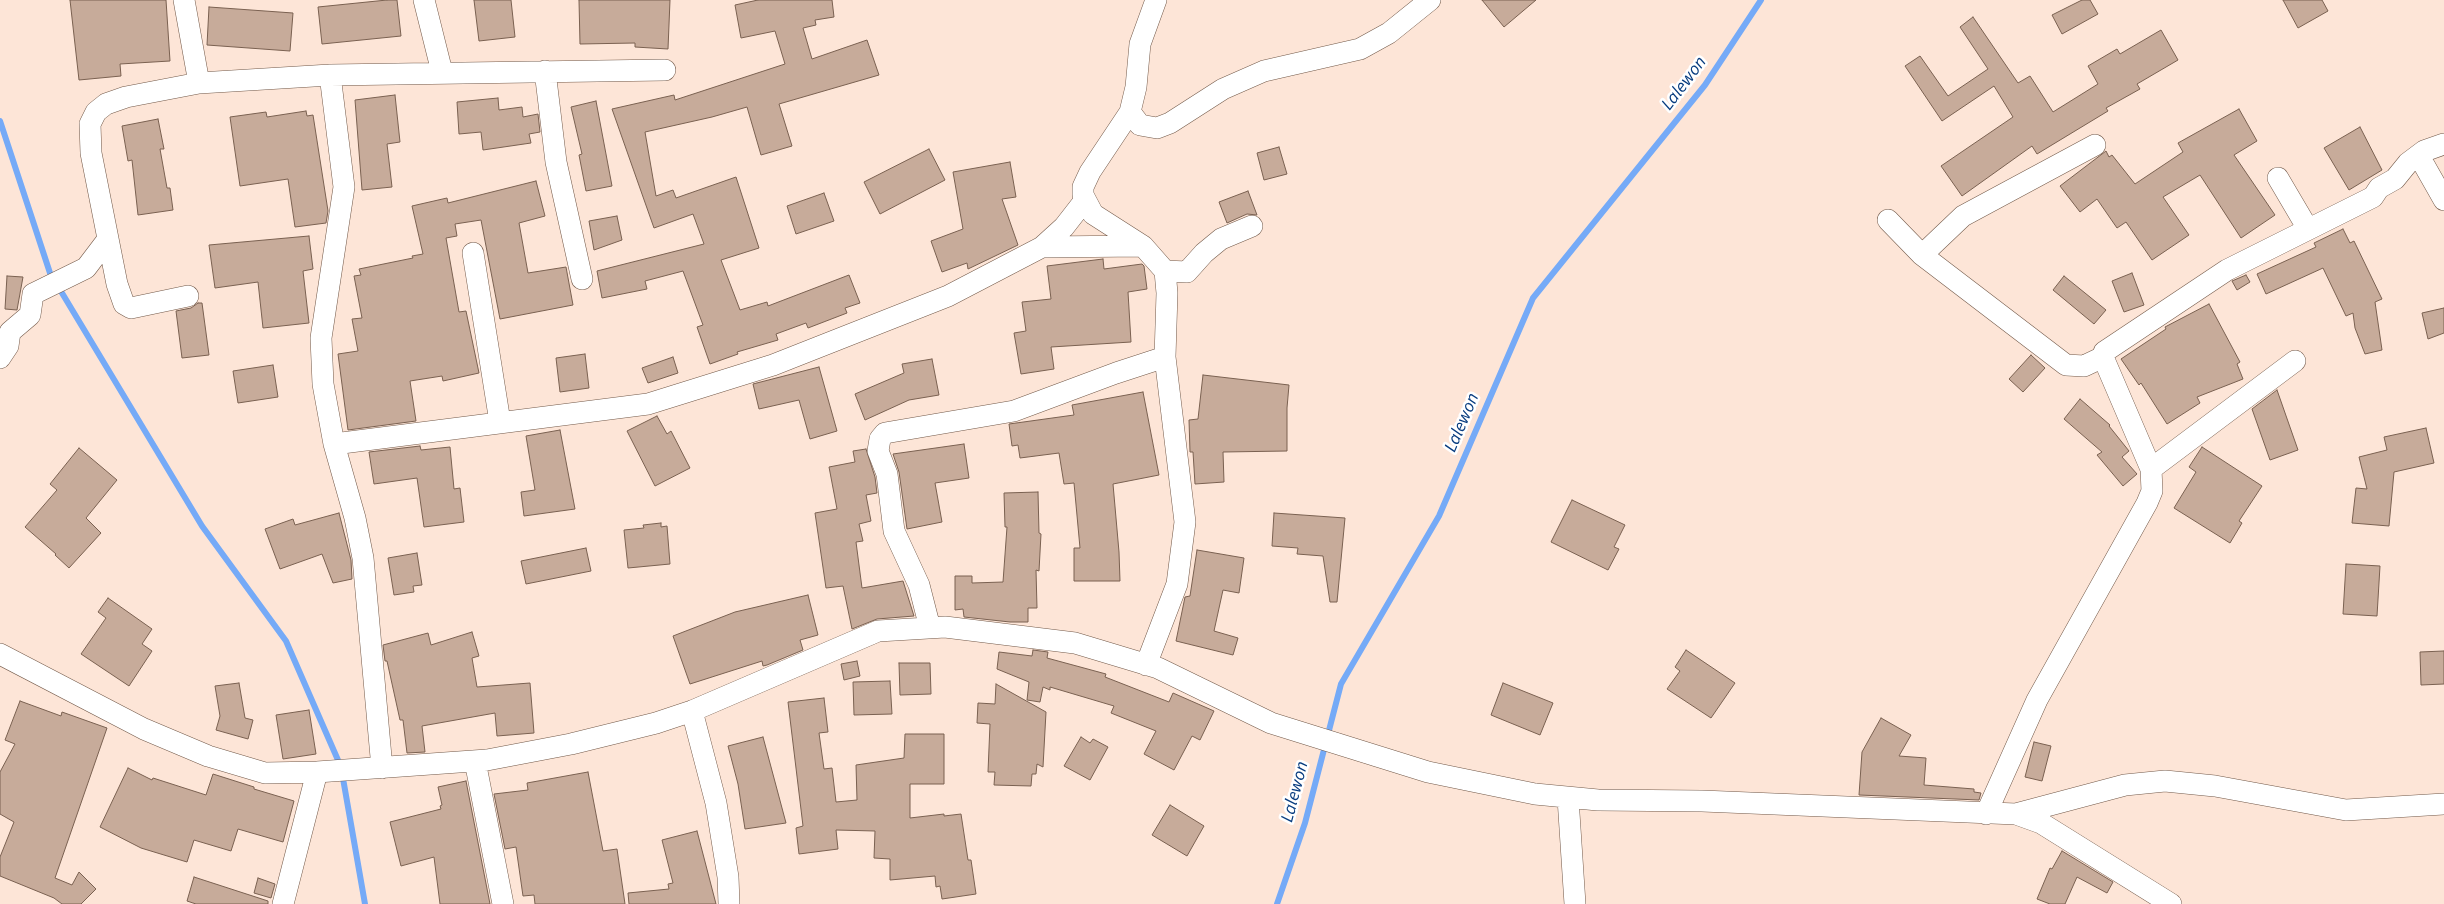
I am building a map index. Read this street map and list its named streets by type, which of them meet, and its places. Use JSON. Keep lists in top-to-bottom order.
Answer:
{
  "water": ["Lalewon"]
}
